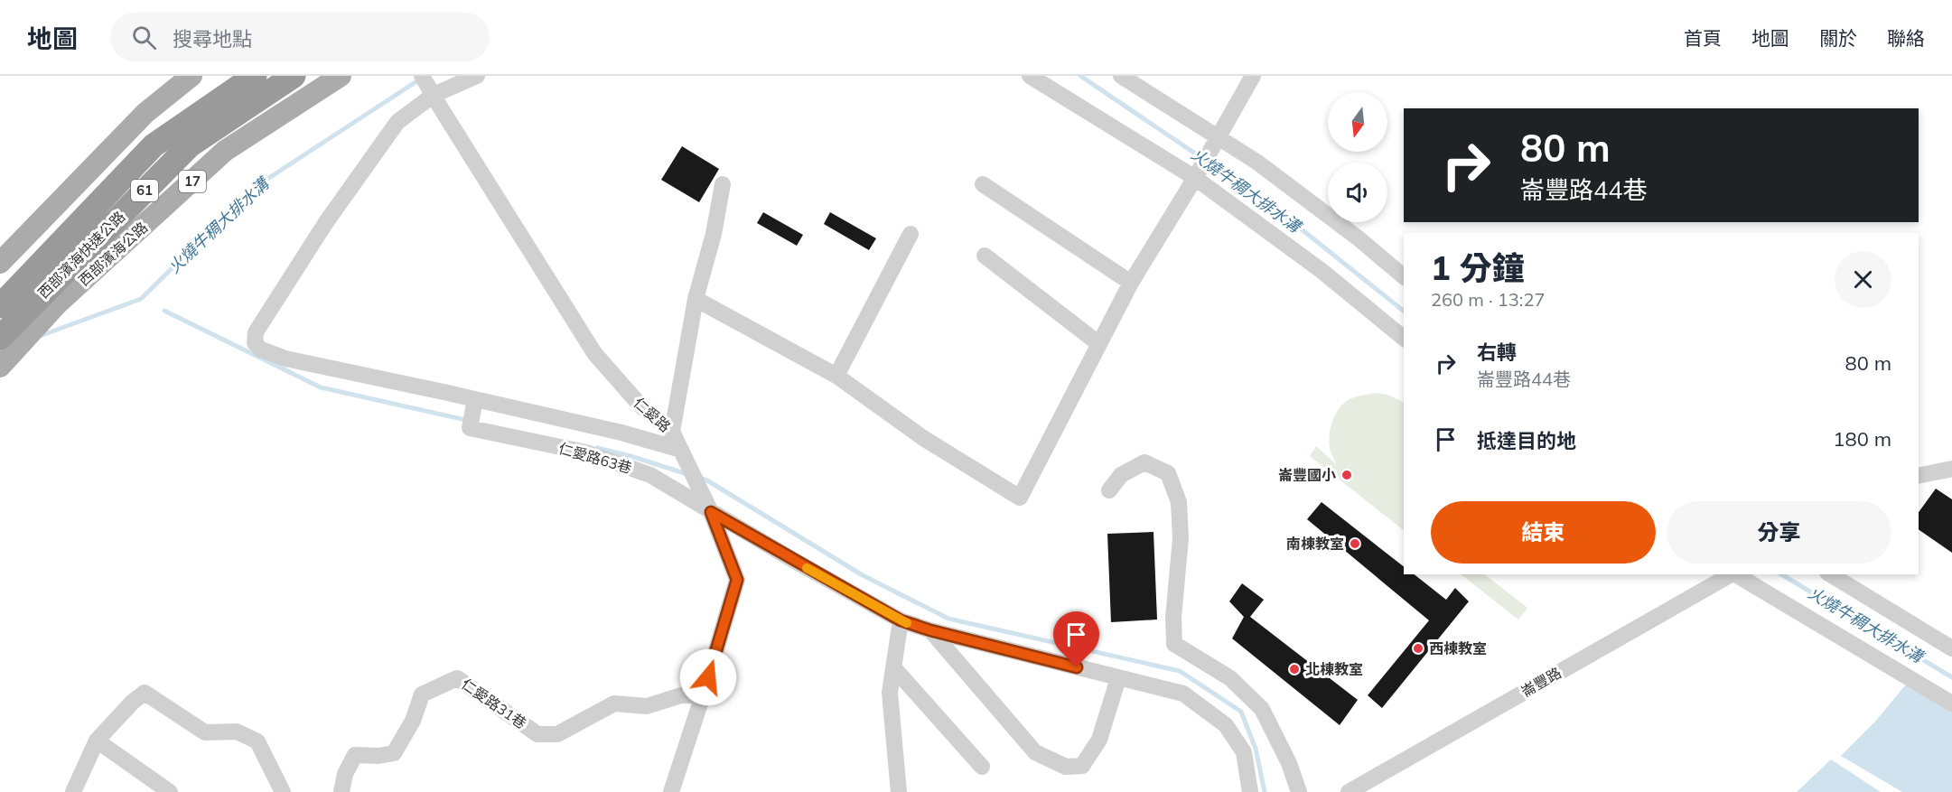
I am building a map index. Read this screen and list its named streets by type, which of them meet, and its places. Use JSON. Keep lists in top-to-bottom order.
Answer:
{
  "streets": {
    "highway": ["61", "西部濱海快速公路"],
    "main road": ["17", "西部濱海公路"],
    "street": [
      "仁愛路",
      "仁愛路63巷",
      "崙豐路",
      "仁愛路31巷"
    ]
  },
  "crossings": [
    ["仁愛路", "仁愛路63巷"],
    ["仁愛路", "仁愛路31巷"]
  ],
  "water": ["火燒牛稠大排水溝"],
  "places": [
    "崙豐國小",
    "南棟教室",
    "西棟教室",
    "北棟教室"
  ],
  "north": "bottom",
  "page": {
    "header": "地圖",
    "search": "搜尋地點",
    "nav": [
      "首頁",
      "地圖",
      "關於",
      "聯絡"
    ],
    "turn": ["80 m", "崙豐路44巷"],
    "heading": ["1 分鐘", "260 m · 13:27"],
    "list": [
      {
        "name": "右轉",
        "note": "崙豐路44巷",
        "value": "80 m"
      },
      {
        "name": "抵達目的地",
        "value": "180 m"
      }
    ],
    "buttons": ["結束", "分享"]
  }
}
